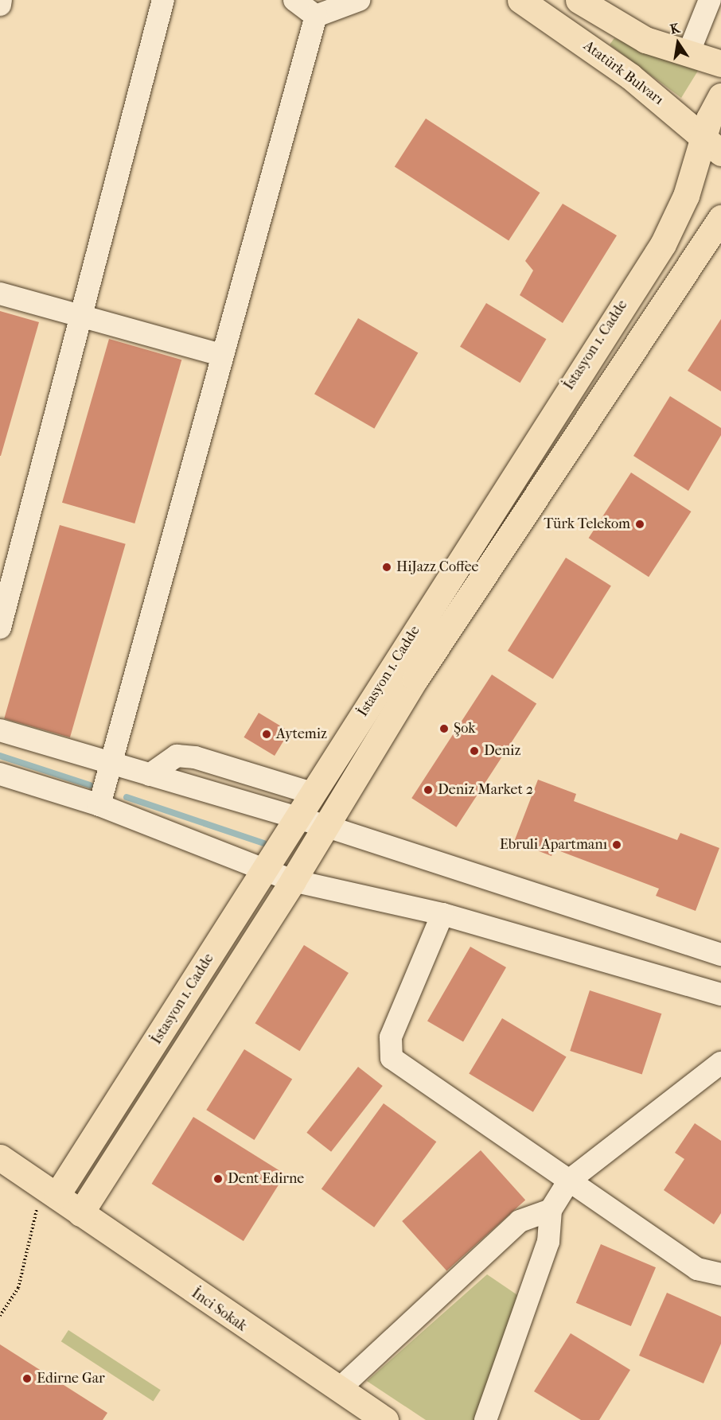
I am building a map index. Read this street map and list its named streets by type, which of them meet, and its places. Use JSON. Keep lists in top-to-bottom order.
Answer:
{
  "streets": {
    "main road": ["Atatürk Bulvarı", "İstasyon 1. Cadde", "İnci Sokak"]
  },
  "crossings": [
    ["Atatürk Bulvarı", "İstasyon 1. Cadde"],
    ["İstasyon 1. Cadde", "İnci Sokak"]
  ],
  "places": [
    "Türk Telekom",
    "HiJazz Coffee",
    "Şok",
    "Aytemiz",
    "Deniz",
    "Deniz Market 2",
    "Ebruli Apartmanı",
    "Dent Edirne",
    "Edirne Gar"
  ],
  "north": "top"
}
